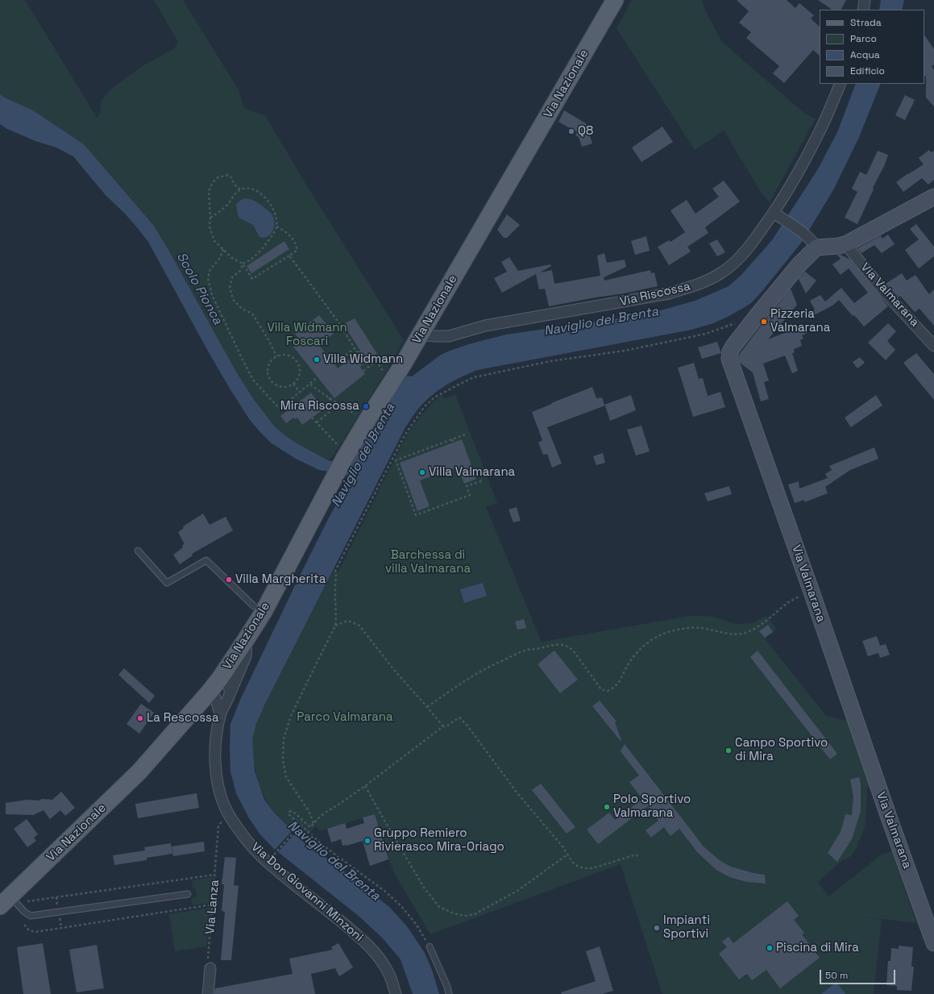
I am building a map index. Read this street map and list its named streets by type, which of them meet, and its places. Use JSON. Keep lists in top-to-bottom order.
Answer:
{
  "streets": {
    "main road": ["Via Nazionale"],
    "street": ["Via Riscossa", "Via Valmarana", "Via Don Giovanni Minzoni"],
    "path": ["Via Lanza"]
  },
  "crossings": [
    ["Via Nazionale", "Via Riscossa"],
    ["Via Nazionale", "Via Don Giovanni Minzoni"]
  ],
  "water": ["Scolo Pionca", "Naviglio del Brenta"],
  "parks": ["Villa Widmann Foscari", "Barchessa di villa Valmarana", "Parco Valmarana"],
  "places": [
    "Q8",
    "Pizzeria Valmarana",
    "Villa Widmann",
    "Mira Riscossa",
    "Villa Valmarana",
    "Villa Margherita",
    "La Rescossa",
    "Campo Sportivo di Mira",
    "Polo Sportivo Valmarana",
    "Gruppo Remiero Rivierasco Mira-Oriago",
    "Impianti Sportivi",
    "Piscina di Mira"
  ],
  "legend": [
    "Strada",
    "Parco",
    "Acqua",
    "Edificio"
  ],
  "scale_bar": "50 m"
}
